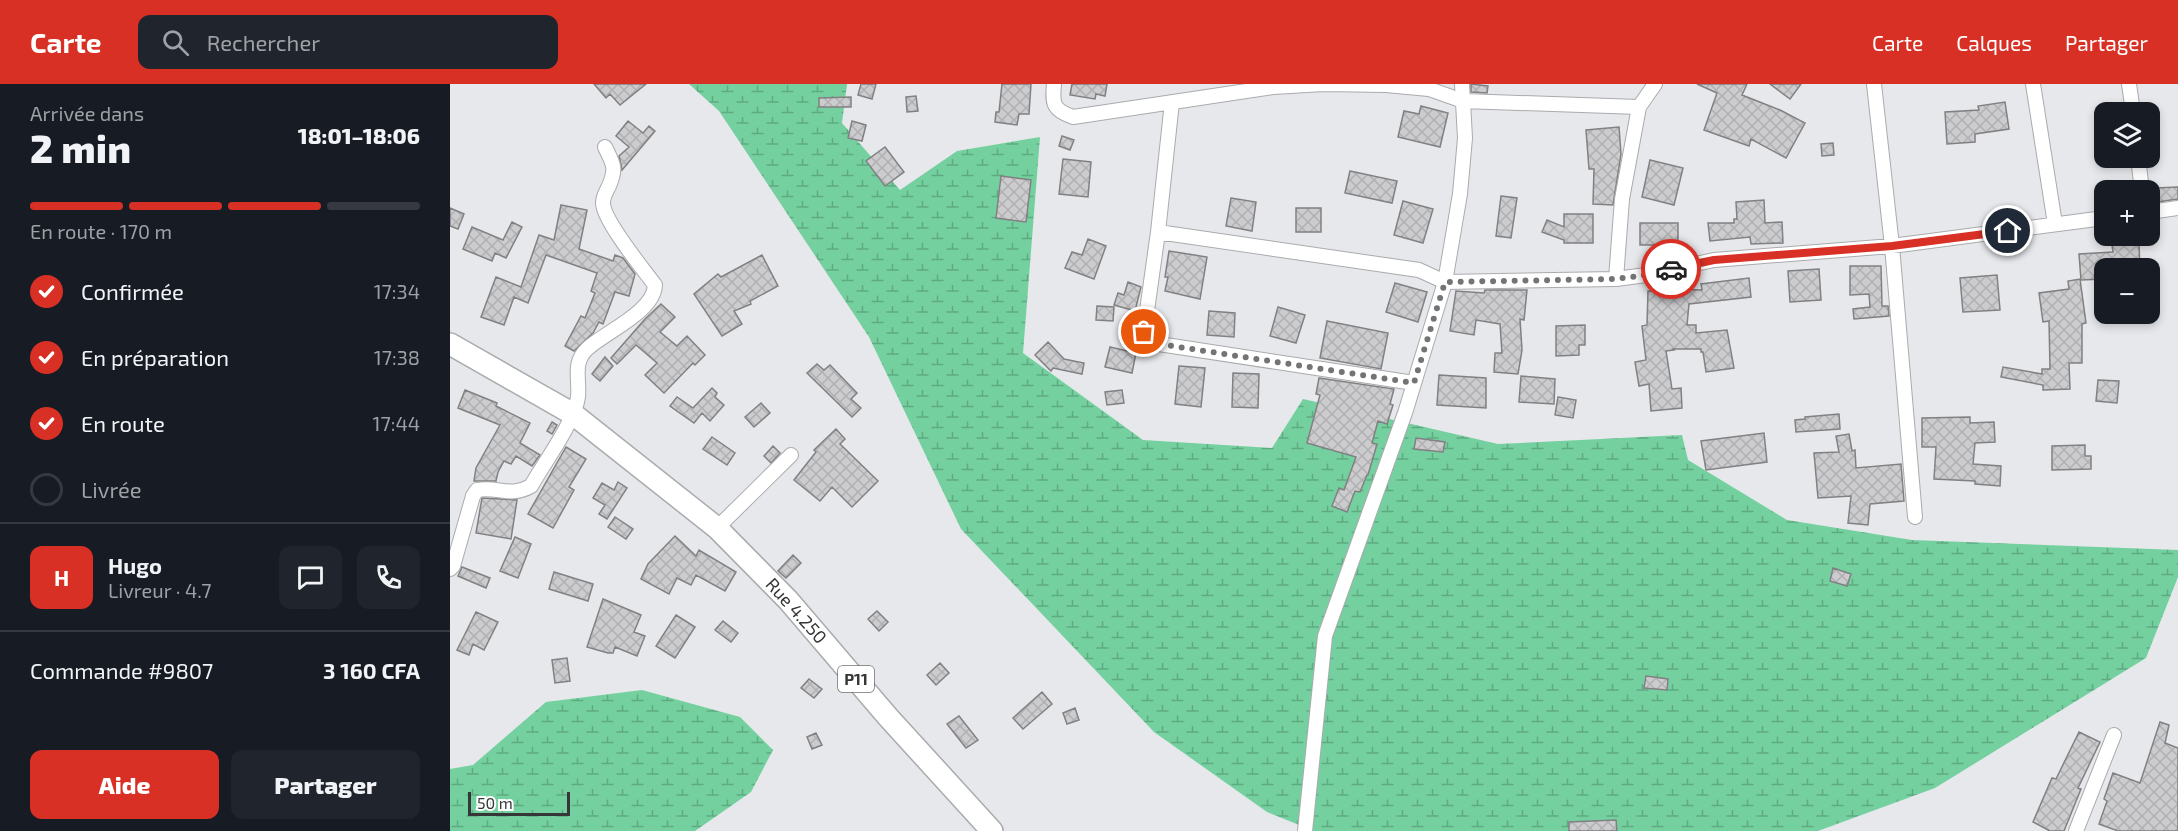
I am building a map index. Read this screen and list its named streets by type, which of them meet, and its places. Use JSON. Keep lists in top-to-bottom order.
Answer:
{
  "streets": {
    "main road": ["Rue 4.250", "P11"]
  },
  "crossings": [
    ["Rue 4.250", "P11"]
  ],
  "scale_bar": "50 m",
  "page": {
    "header": "Carte",
    "search": "Rechercher",
    "nav": ["Carte", "Calques", "Partager"],
    "heading": ["2 min", "Arrivée dans", "18:01–18:06"],
    "panel": [
      "Hugo",
      "Livreur · 4.7",
      "Commande #9807",
      "3 160 CFA"
    ],
    "map_buttons": ["+", "−"],
    "bar": "En route · 170 m",
    "list": [
      ["Confirmée", "17:34"],
      ["En préparation", "17:38"],
      ["En route", "17:44"],
      "Livrée"
    ],
    "round": "H",
    "buttons": ["Aide", "Partager"],
    "scale": "50 m"
  }
}
